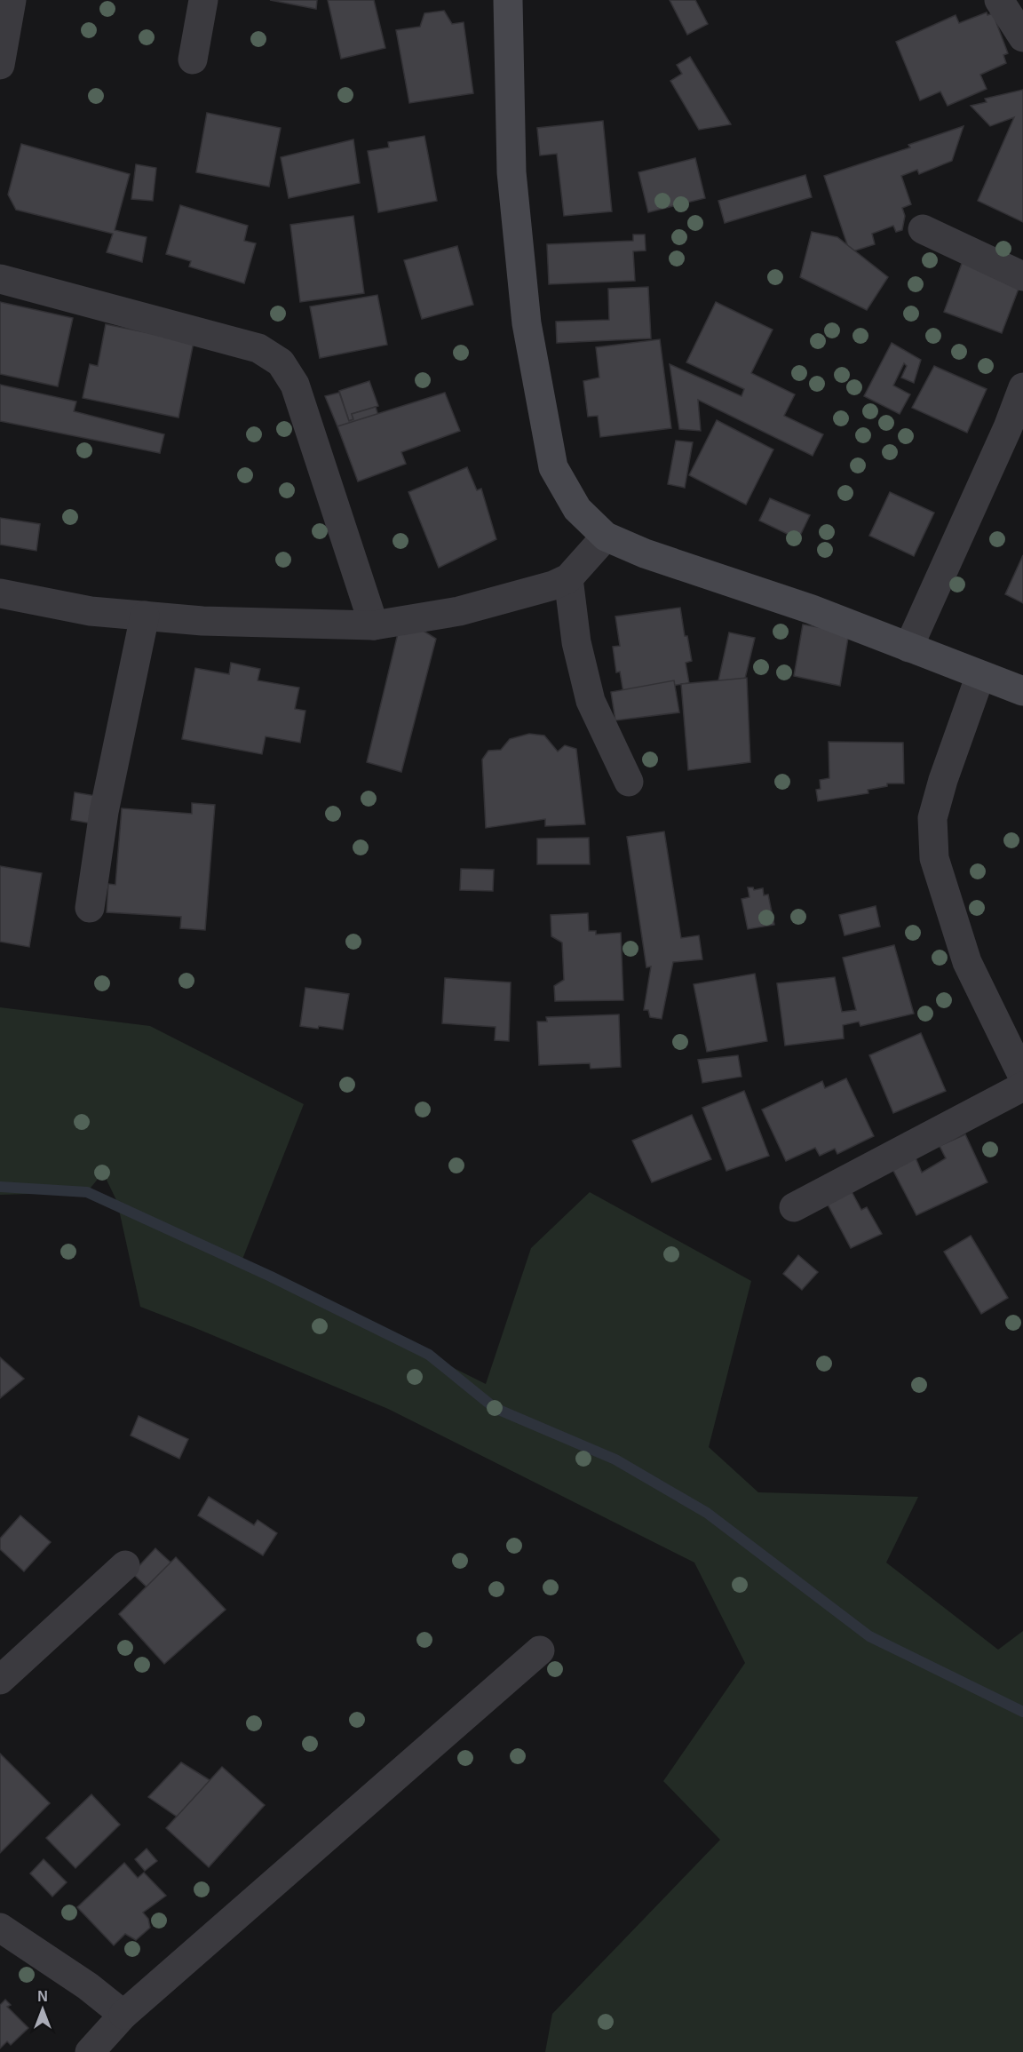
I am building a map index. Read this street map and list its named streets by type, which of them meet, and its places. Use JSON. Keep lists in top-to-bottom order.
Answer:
{
  "north": "top"
}
